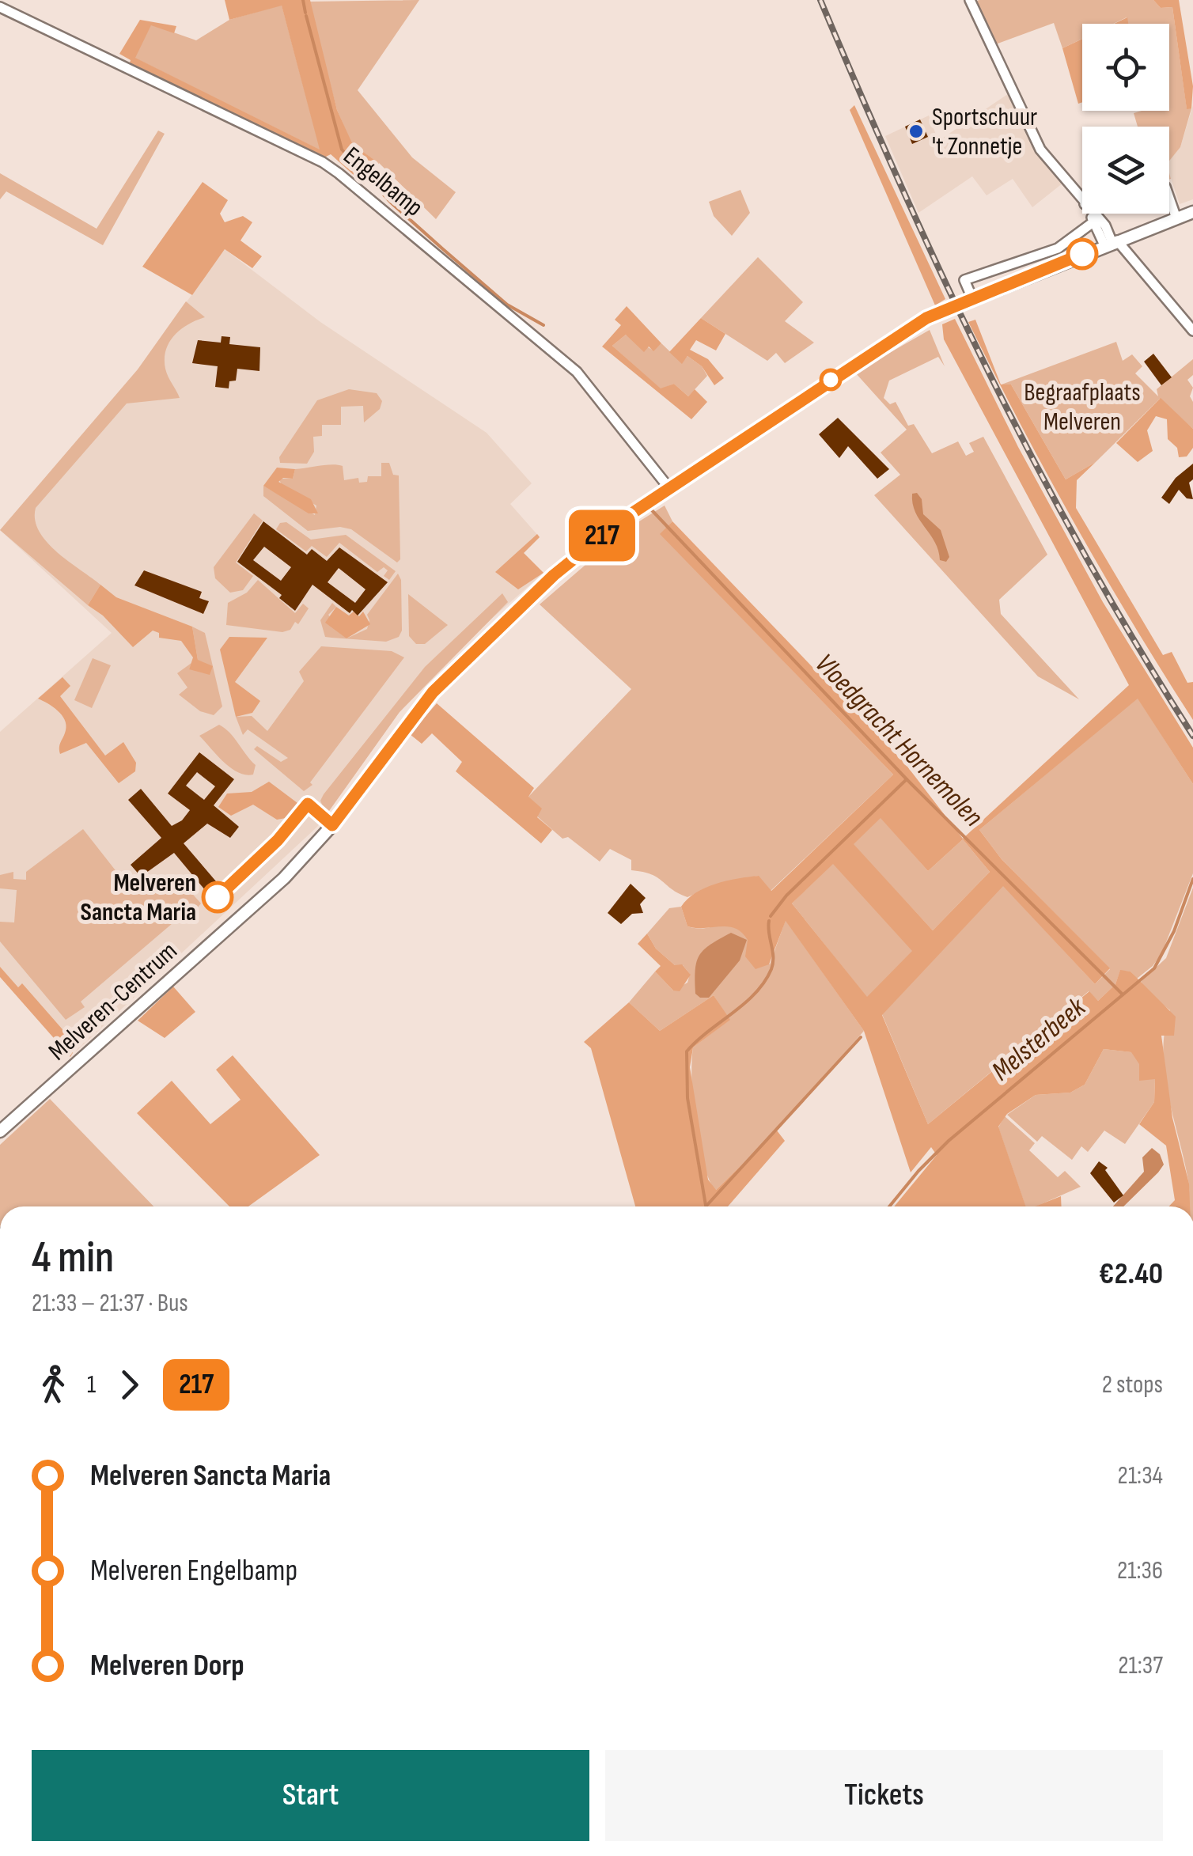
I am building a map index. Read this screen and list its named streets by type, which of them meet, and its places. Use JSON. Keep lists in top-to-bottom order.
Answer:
{
  "streets": {
    "main road": ["Melveren-Centrum"],
    "street": ["Engelbamp"]
  },
  "crossings": [
    ["Engelbamp", "Melveren-Centrum"]
  ],
  "water": ["Vloedgracht Hornemolen", "Melsterbeek"],
  "parks": ["Begraafplaats Melveren"],
  "places": ["Sportschuur 't Zonnetje", "Melveren Sancta Maria"],
  "lines": ["bus line 217"],
  "page": {
    "on_map": "217",
    "heading": ["4 min", "21:33 – 21:37 · Bus", "€2.40"],
    "legs": ["1", "217", "2 stops"],
    "list": [
      {
        "name": "Melveren Sancta Maria",
        "value": "21:34"
      },
      {
        "name": "Melveren Engelbamp",
        "value": "21:36"
      },
      {
        "name": "Melveren Dorp",
        "value": "21:37"
      }
    ],
    "buttons": ["Start", "Tickets"]
  }
}
